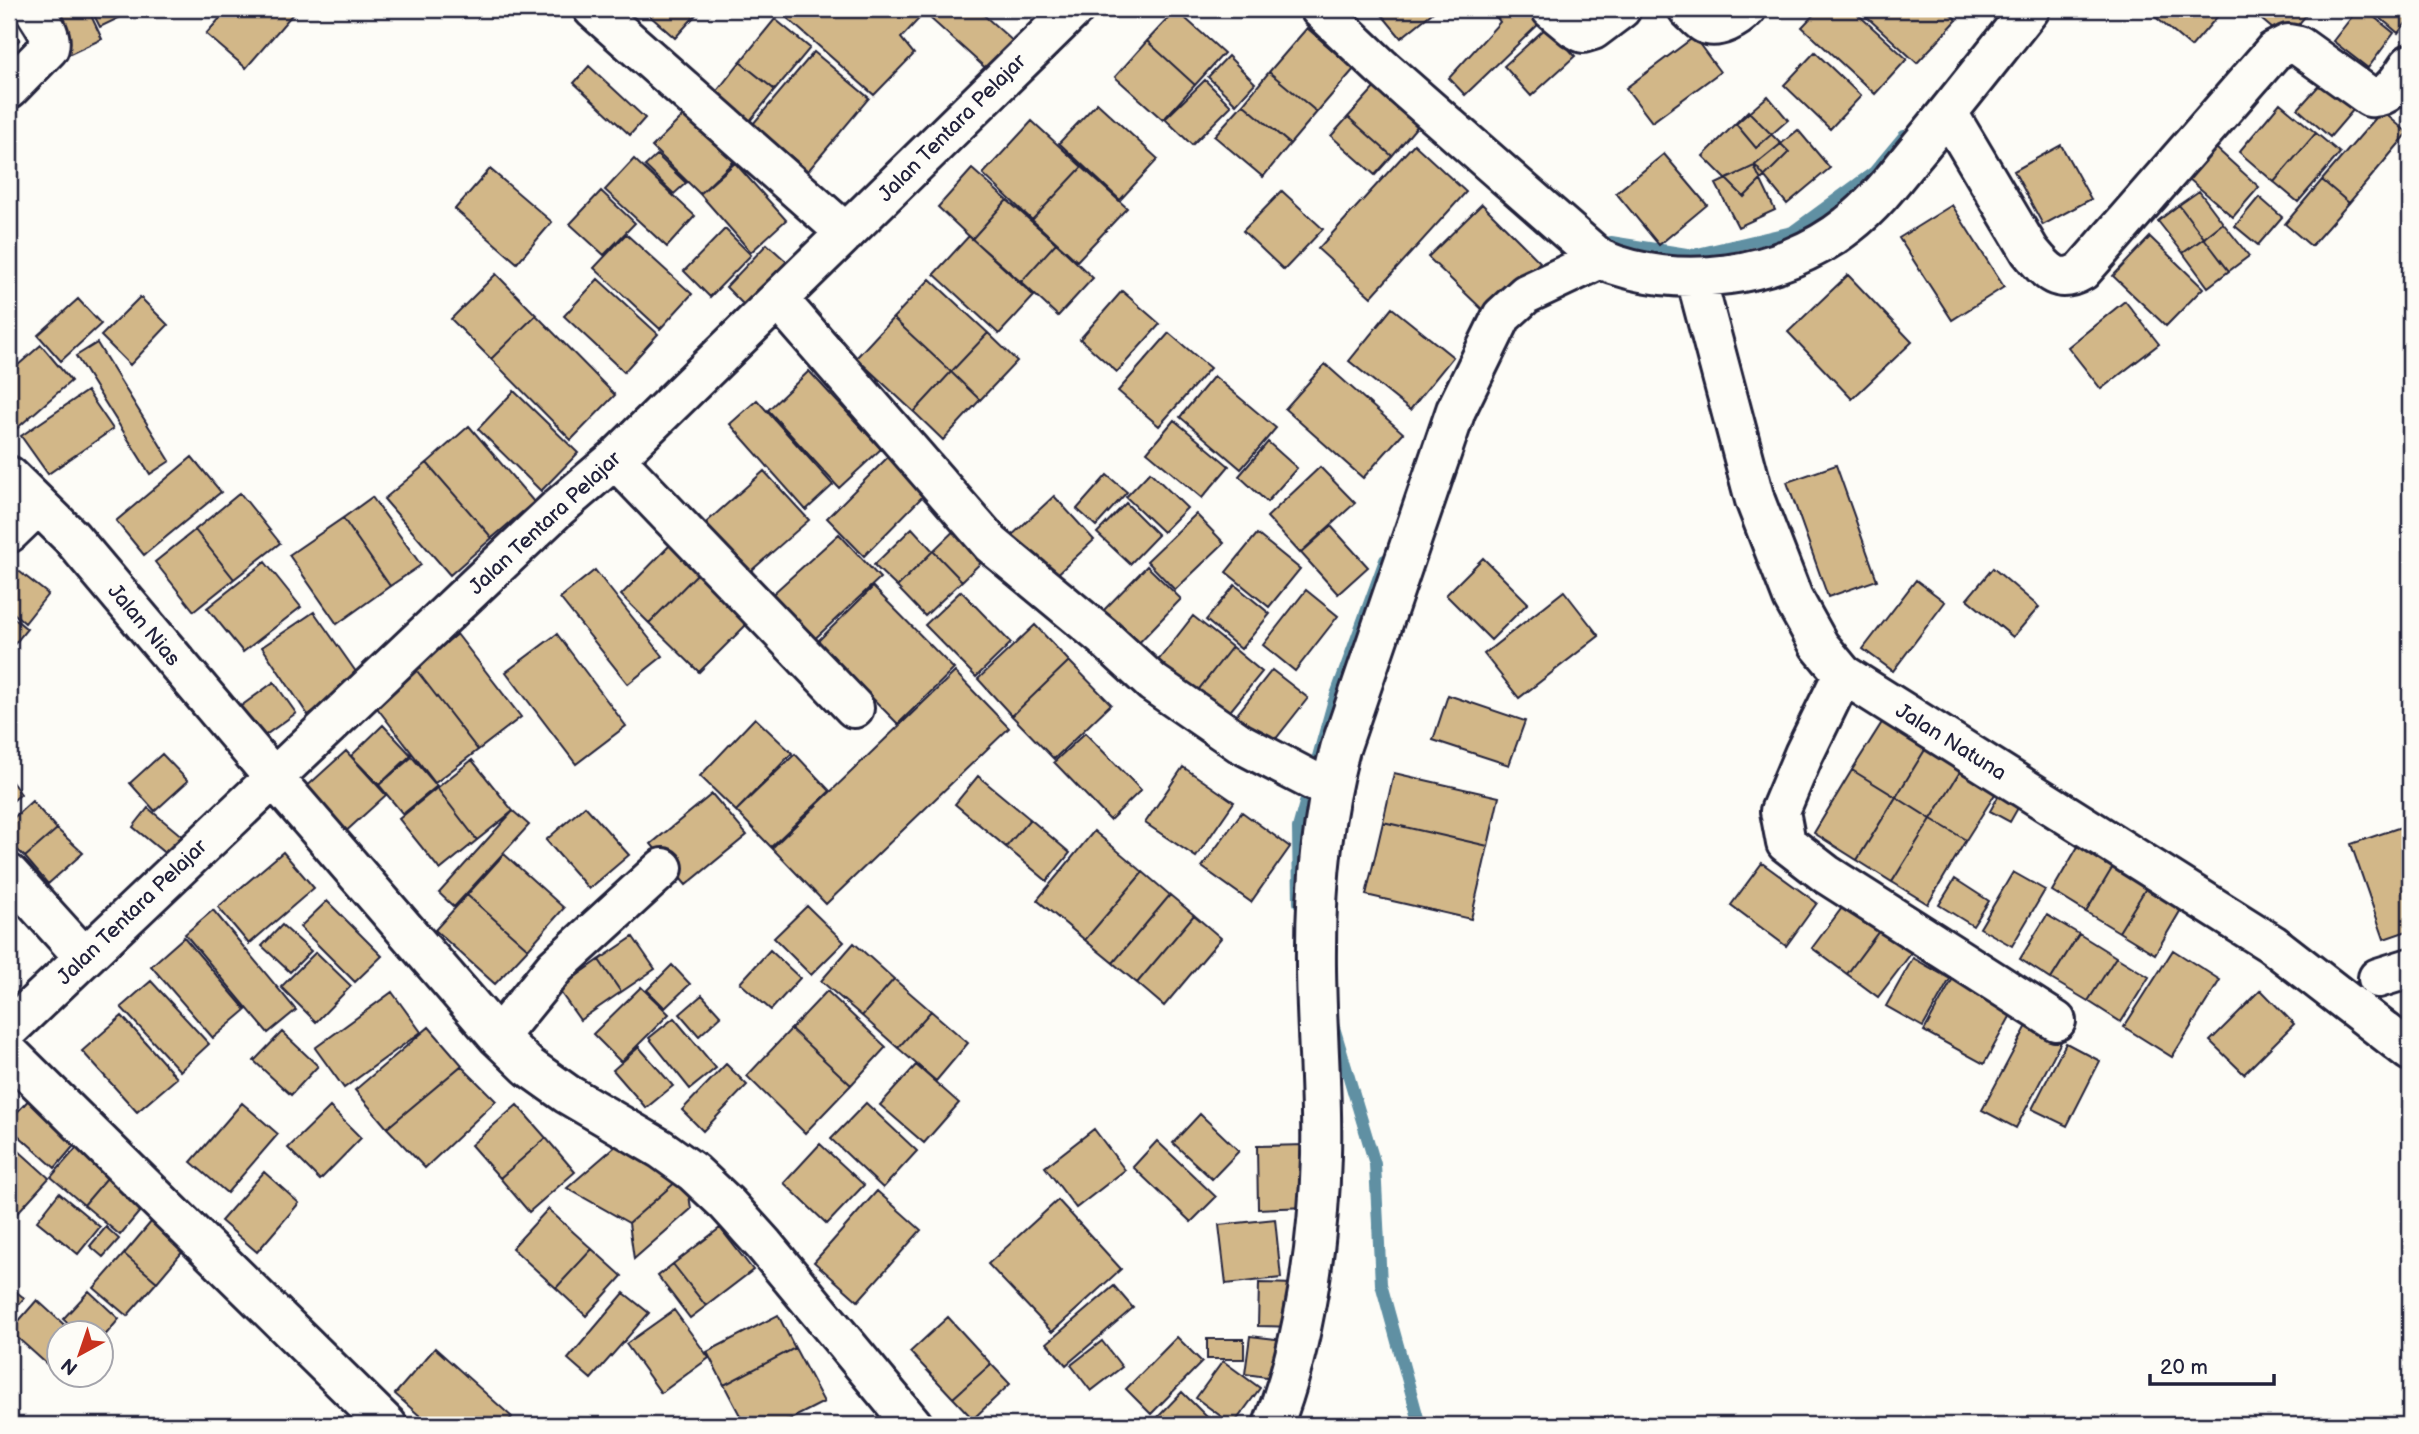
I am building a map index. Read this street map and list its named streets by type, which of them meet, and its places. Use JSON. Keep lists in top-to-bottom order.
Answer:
{
  "streets": {
    "street": ["Jalan Tentara Pelajar", "Jalan Nias", "Jalan Natuna"]
  },
  "crossings": [
    ["Jalan Tentara Pelajar", "Jalan Nias"]
  ],
  "scale_bar": "20 m",
  "north": "bottom left"
}
